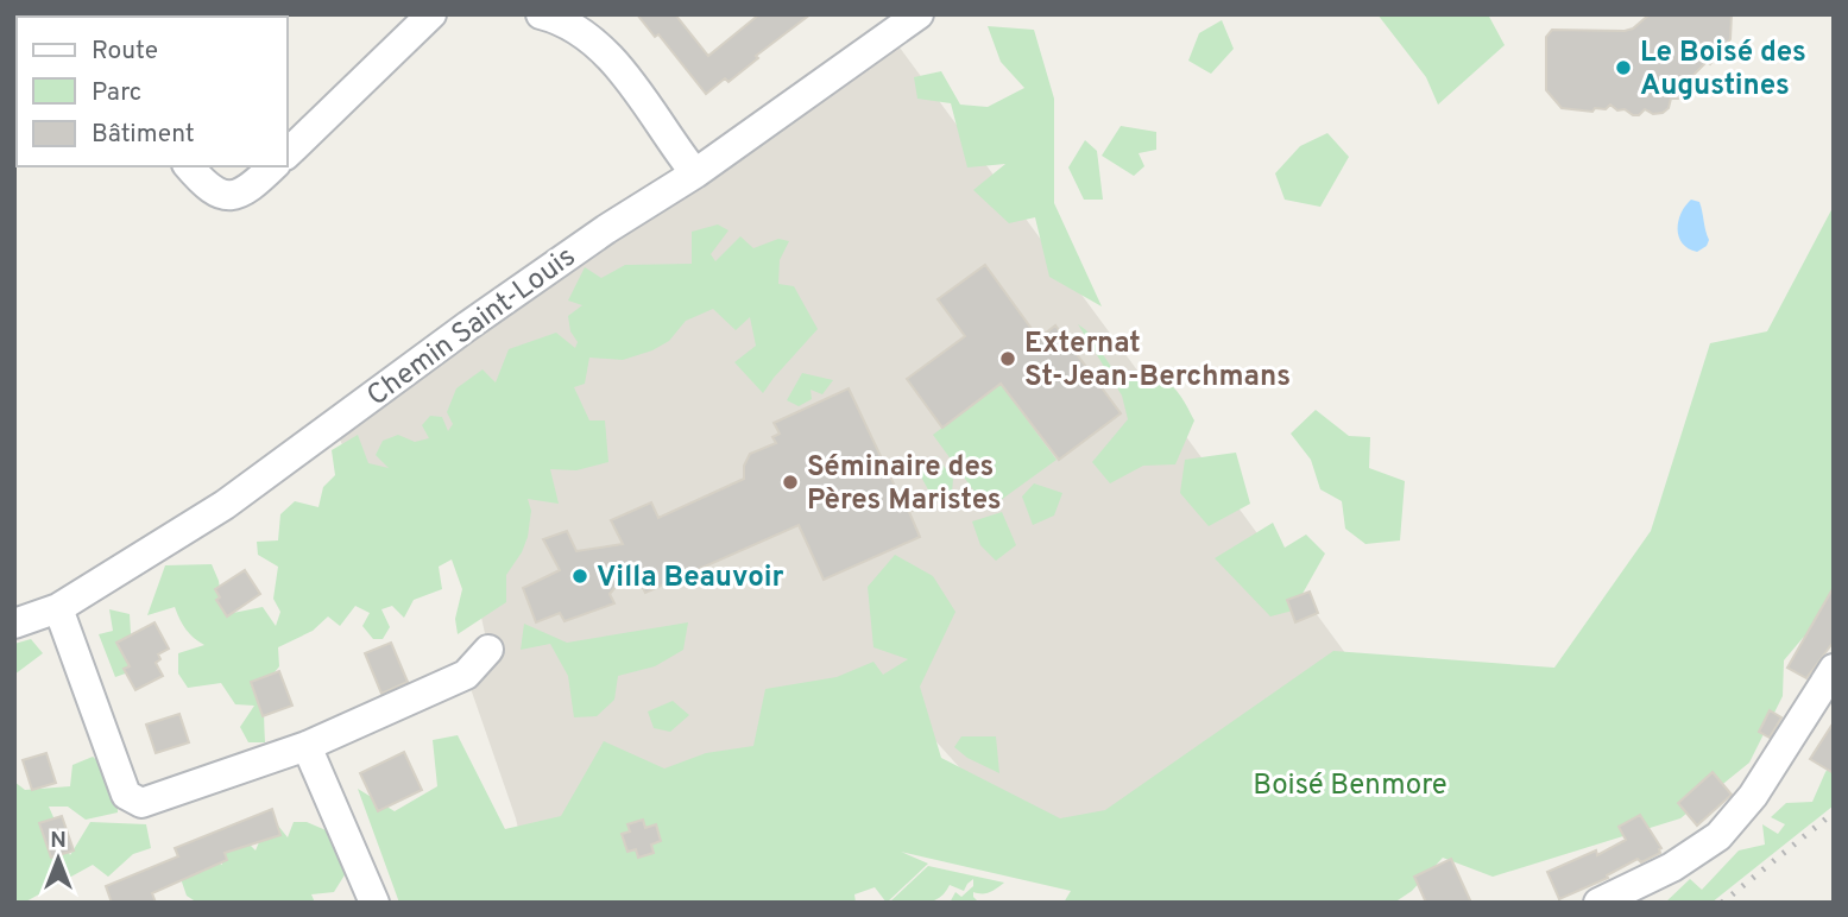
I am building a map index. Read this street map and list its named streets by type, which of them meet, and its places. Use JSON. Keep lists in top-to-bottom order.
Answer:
{
  "streets": {
    "street": ["Chemin Saint-Louis"]
  },
  "parks": ["Boisé Benmore"],
  "places": [
    "Le Boisé des Augustines",
    "Externat St-Jean-Berchmans",
    "Séminaire des Pères Maristes",
    "Villa Beauvoir"
  ],
  "legend": ["Route", "Parc", "Bâtiment"],
  "north": "top"
}
